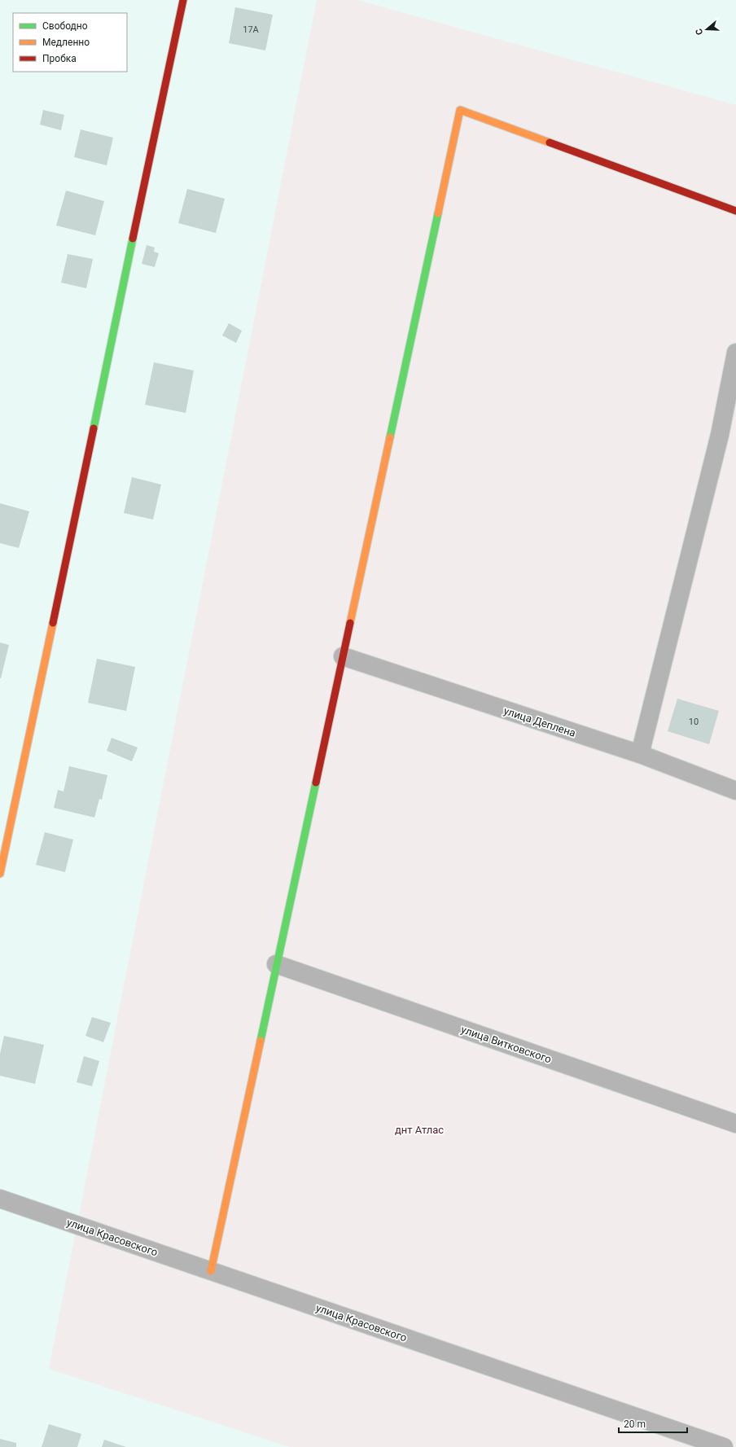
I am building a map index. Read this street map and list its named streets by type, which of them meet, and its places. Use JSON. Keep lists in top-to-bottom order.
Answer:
{
  "streets": {
    "street": ["улица Деплена", "улица Витковского", "улица Красовского"]
  },
  "parks": ["днт Атлас"],
  "house_numbers": ["17А", "10"],
  "legend": ["Свободно", "Медленно", "Пробка"],
  "scale_bar": "20 m",
  "north": "left"
}
